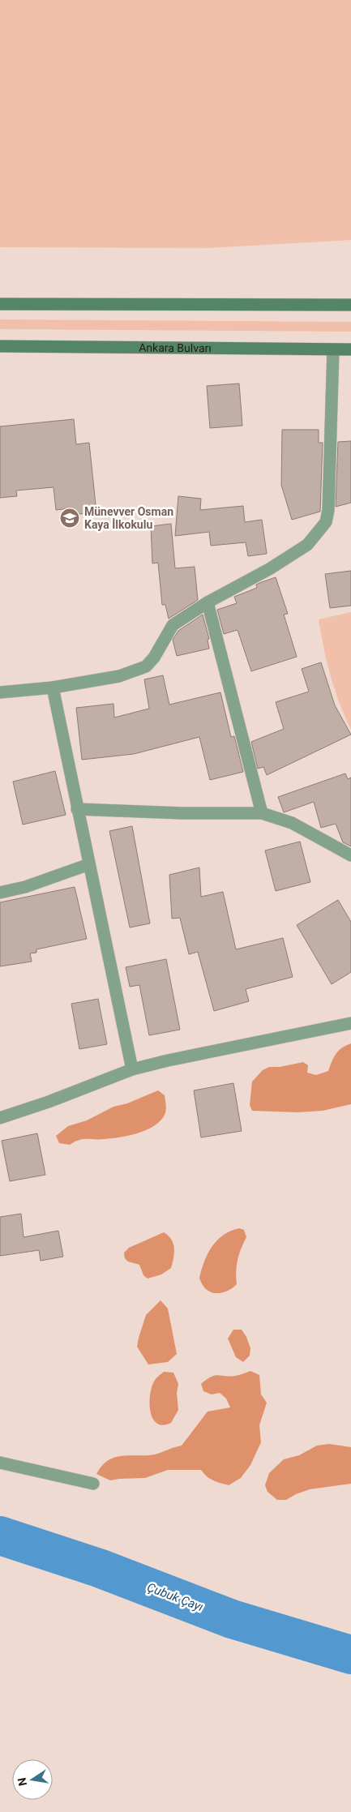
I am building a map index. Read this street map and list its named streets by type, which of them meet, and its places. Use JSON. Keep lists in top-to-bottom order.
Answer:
{
  "streets": {
    "main road": ["Ankara Bulvarı"]
  },
  "water": ["Çubuk Çayı"],
  "places": {
    "school or university": ["Münevver Osman Kaya İlkokulu"]
  },
  "north": "left"
}
